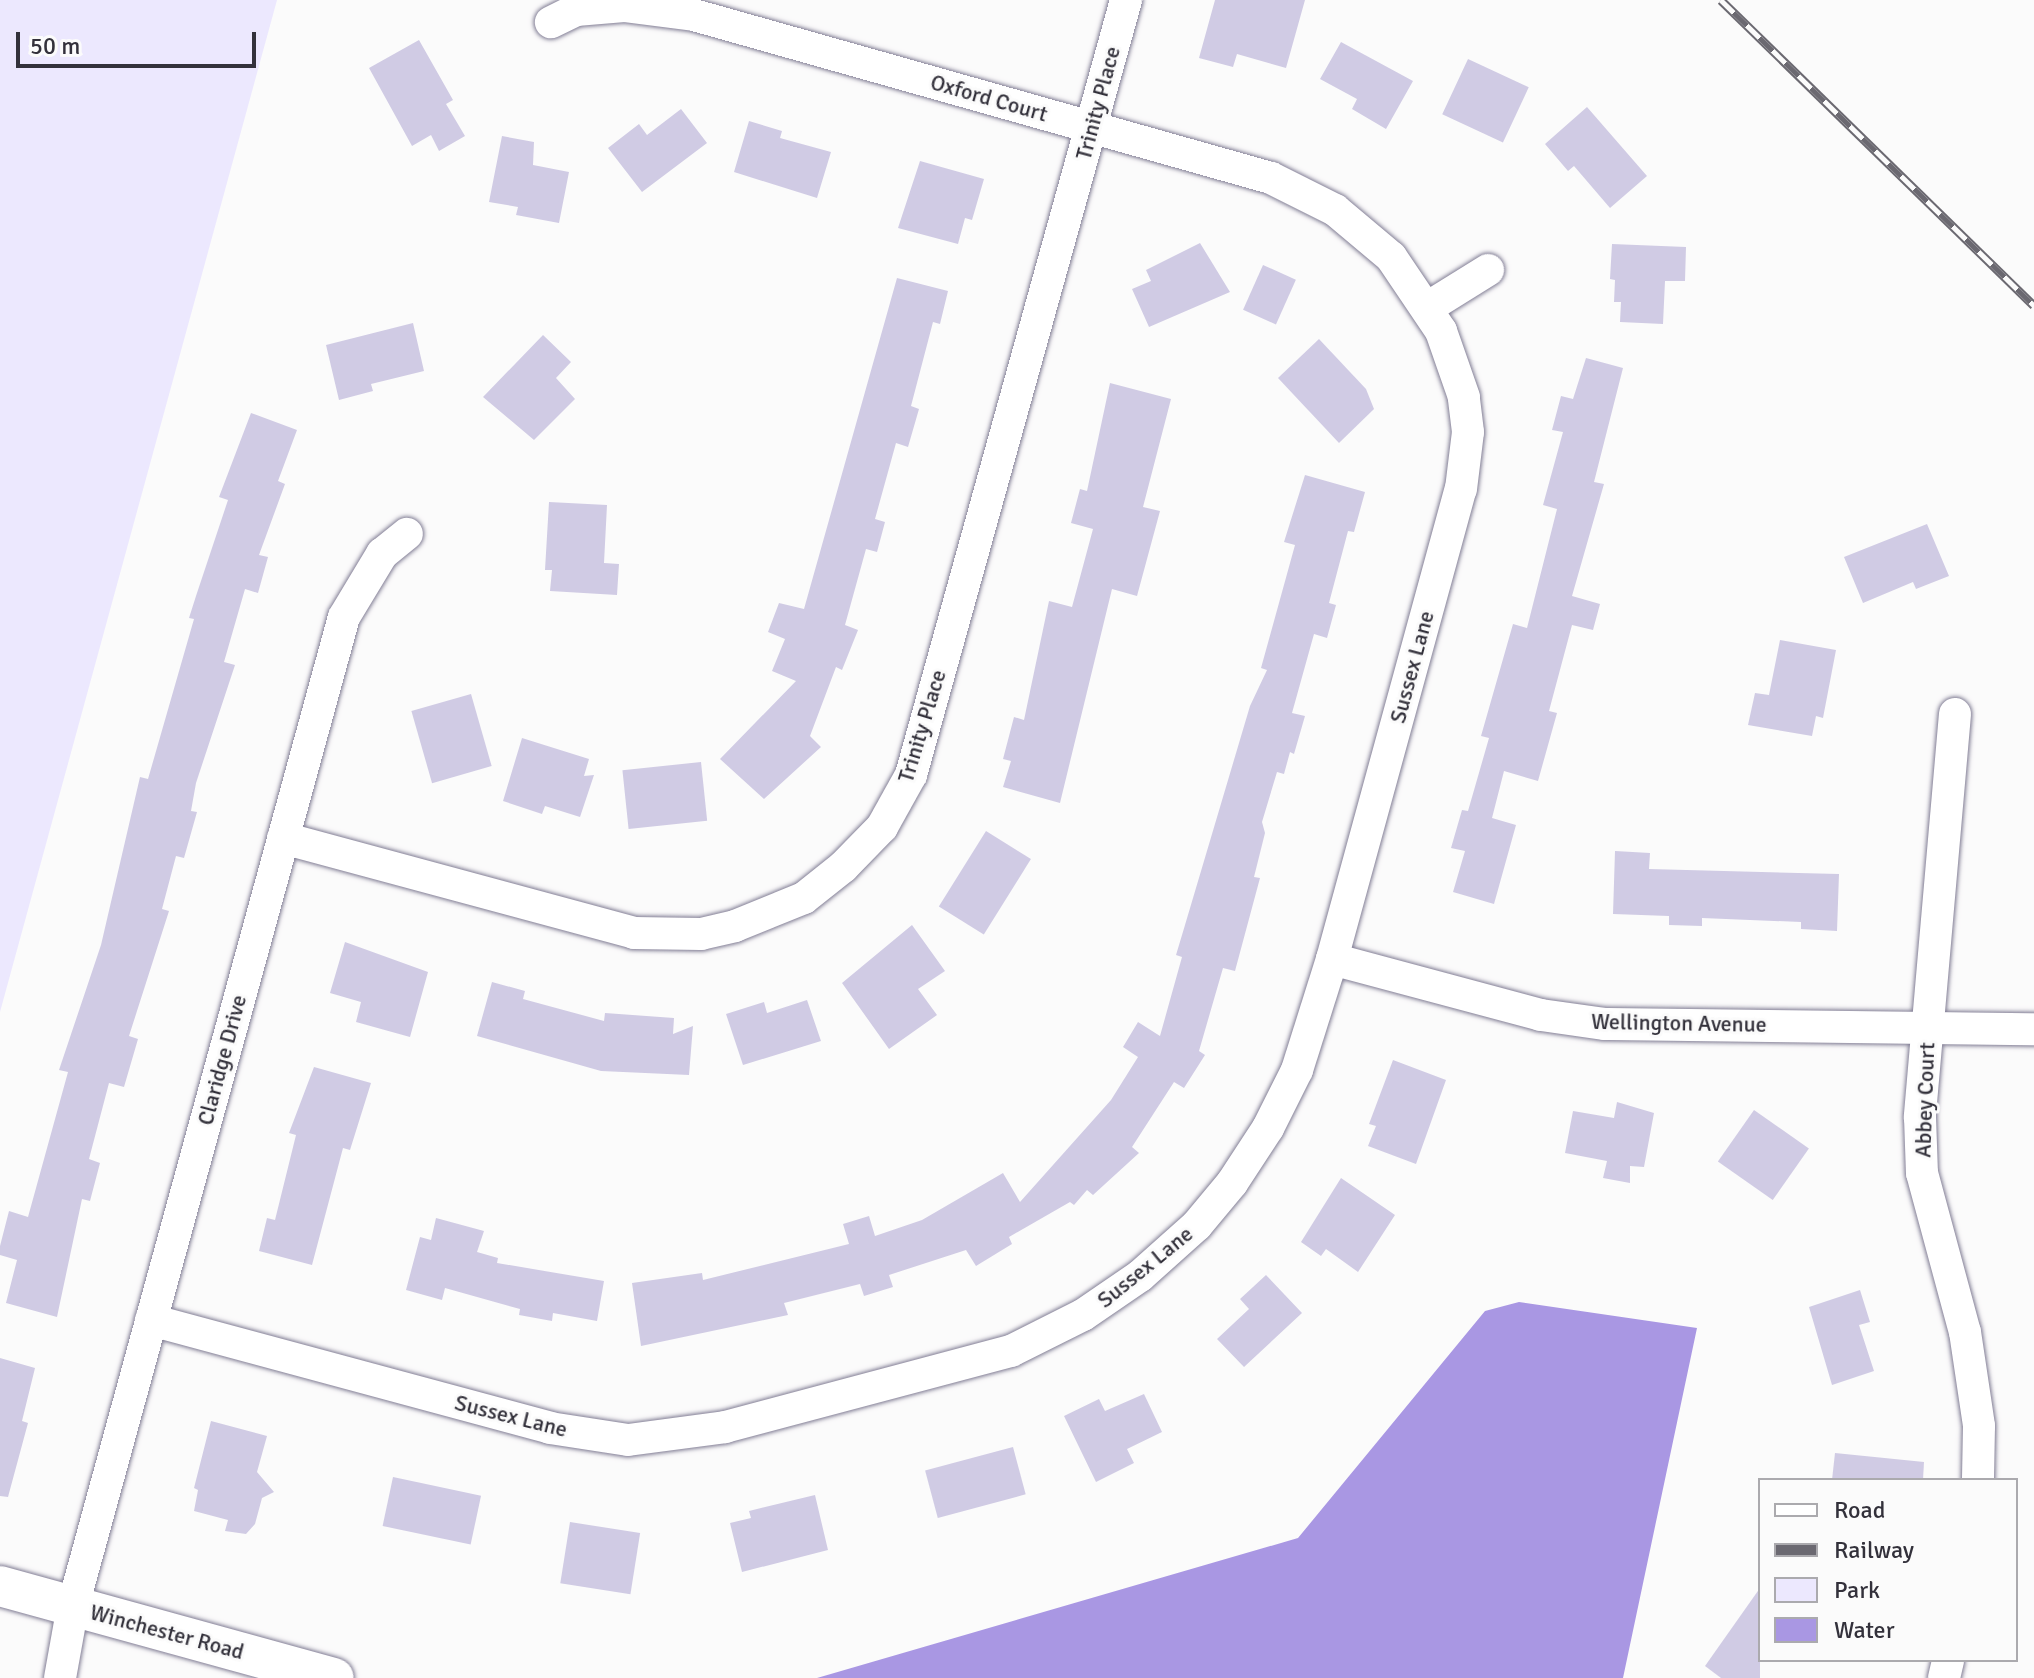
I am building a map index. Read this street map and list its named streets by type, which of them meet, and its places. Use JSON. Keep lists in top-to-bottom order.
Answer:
{
  "streets": {
    "main road": ["Winchester Road"],
    "street": [
      "Oxford Court",
      "Trinity Place",
      "Sussex Lane",
      "Wellington Avenue",
      "Claridge Drive",
      "Abbey Court"
    ]
  },
  "crossings": [
    ["Oxford Court", "Trinity Place"],
    ["Oxford Court", "Sussex Lane"],
    ["Trinity Place", "Claridge Drive"],
    ["Sussex Lane", "Wellington Avenue"],
    ["Sussex Lane", "Claridge Drive"],
    ["Wellington Avenue", "Abbey Court"],
    ["Claridge Drive", "Winchester Road"]
  ],
  "legend": [
    "Road",
    "Railway",
    "Park",
    "Water"
  ],
  "scale_bar": "50 m"
}
